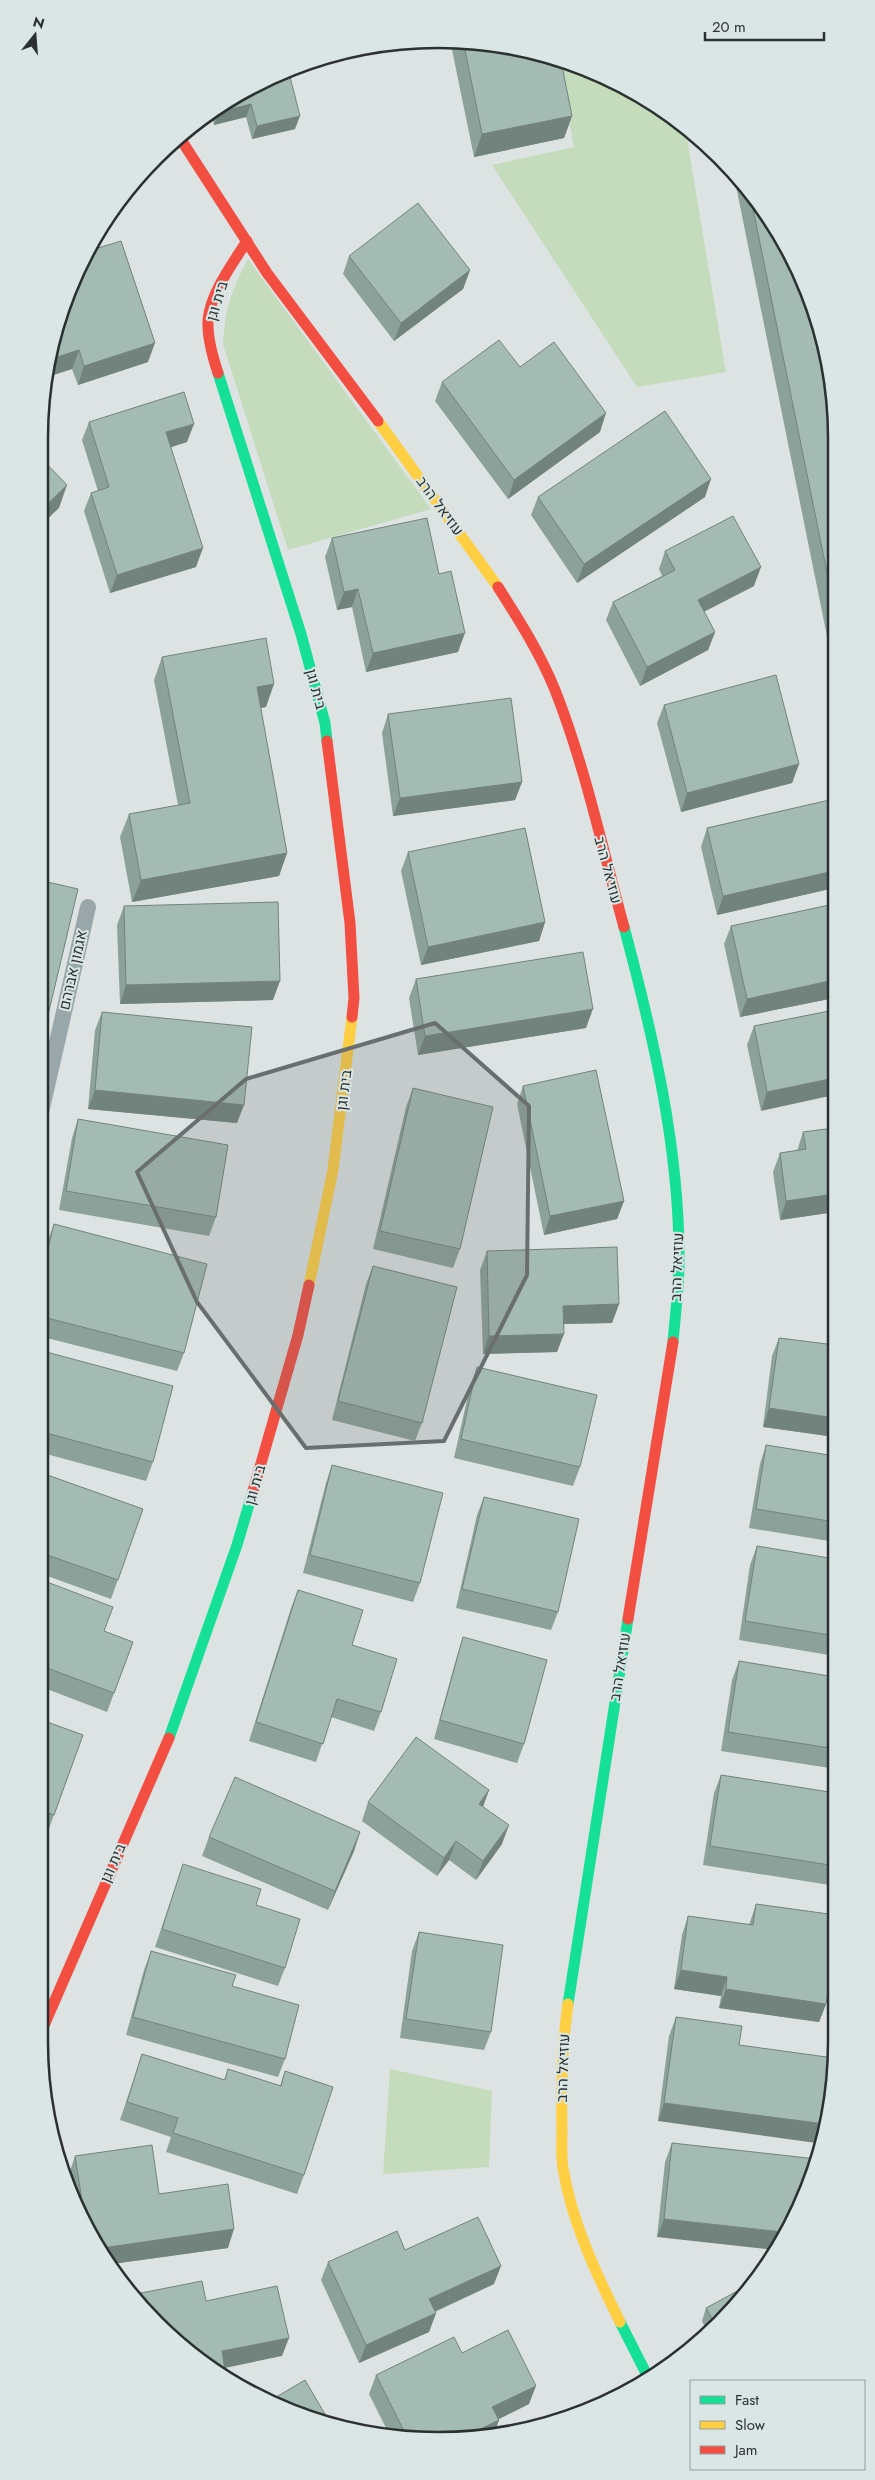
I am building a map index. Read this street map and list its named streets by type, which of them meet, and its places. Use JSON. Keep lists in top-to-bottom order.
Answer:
{
  "streets": {
    "street": ["בית וגן", "עוזיאל הרב"],
    "lane": ["אגמון אברהם"]
  },
  "crossings": [
    ["בית וגן", "עוזיאל הרב"]
  ],
  "legend": ["Fast", "Slow", "Jam"],
  "scale_bar": "20 m",
  "north": "top"
}
